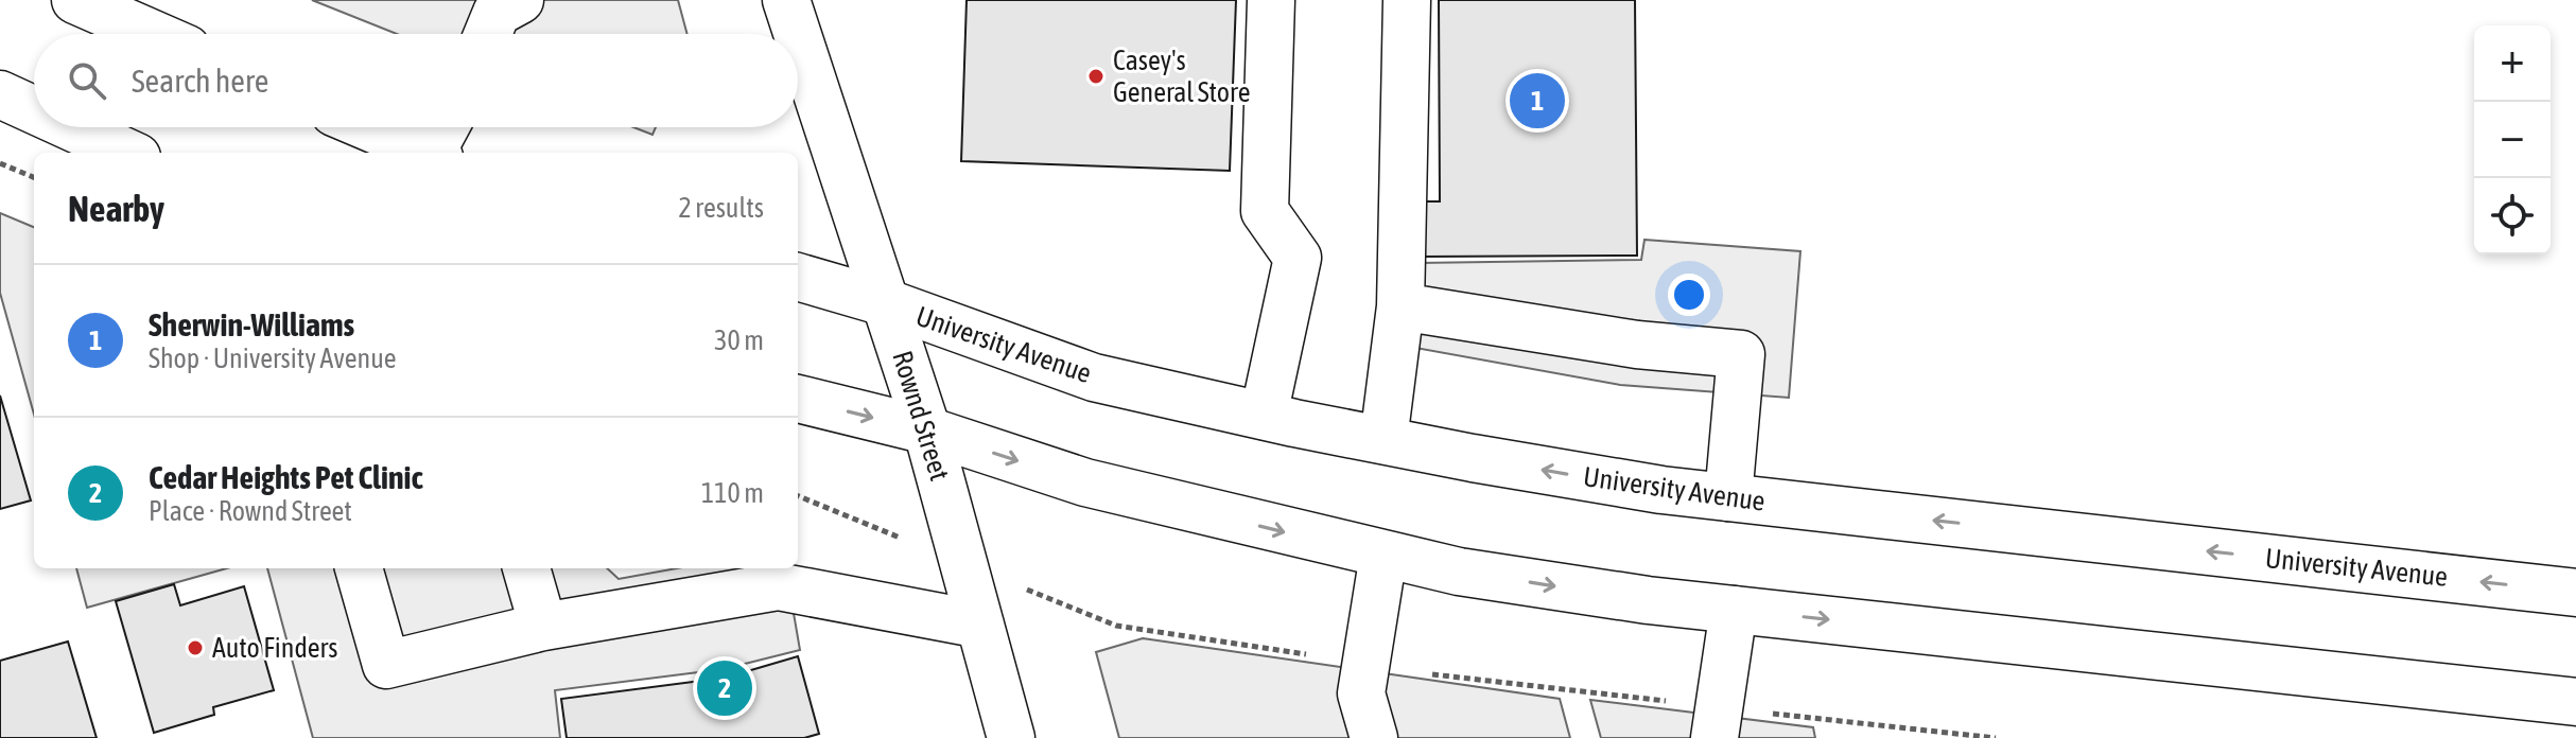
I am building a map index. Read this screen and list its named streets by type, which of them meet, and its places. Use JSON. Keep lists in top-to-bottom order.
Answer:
{
  "streets": {
    "main road": ["University Avenue", "Rownd Street"]
  },
  "crossings": [
    ["University Avenue", "Rownd Street"]
  ],
  "places": ["Casey's General Store", "Auto Finders"],
  "page": {
    "map_buttons": ["+", "−"],
    "search": "Search here",
    "pins": ["1", "2"],
    "heading": ["Nearby", "2 results"],
    "list": [
      {
        "mark": "1",
        "name": "Sherwin-Williams",
        "note": "Shop · University Avenue",
        "value": "30 m"
      },
      {
        "mark": "2",
        "name": "Cedar Heights Pet Clinic",
        "note": "Place · Rownd Street",
        "value": "110 m"
      }
    ]
  }
}
